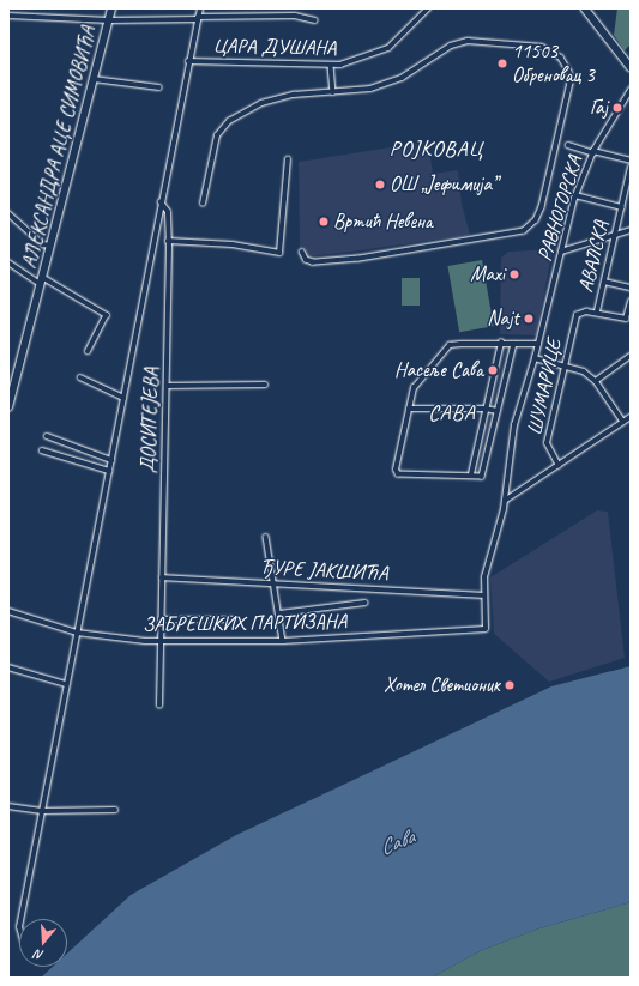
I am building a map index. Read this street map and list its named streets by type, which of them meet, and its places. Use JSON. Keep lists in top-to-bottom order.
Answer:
{
  "streets": {
    "street": [
      "ЦАРА ДУШАНА",
      "АЛЕКСАНДРА АЦЕ СИМОВИЋА",
      "РАВНОГОРСКА",
      "АВАЛСКА",
      "ШУМАРИЦЕ",
      "ДОСИТЕЈЕВА",
      "ЂУРЕ ЈАКШИЋА",
      "ЗАБРЕШКИХ ПАРТИЗАНА"
    ]
  },
  "crossings": [
    ["РАВНОГОРСКА", "АВАЛСКА"],
    ["РАВНОГОРСКА", "ЂУРЕ ЈАКШИЋА"],
    ["РАВНОГОРСКА", "ЗАБРЕШКИХ ПАРТИЗАНА"],
    ["АВАЛСКА", "ШУМАРИЦЕ"],
    ["ДОСИТЕЈЕВА", "ЂУРЕ ЈАКШИЋА"],
    ["ДОСИТЕЈЕВА", "ЗАБРЕШКИХ ПАРТИЗАНА"]
  ],
  "districts": ["РОЈКОВАЦ", "САВА"],
  "water": ["Сава"],
  "places": [
    "11503 Обреновац 3",
    "Гај",
    "ОШ „Јефимија”",
    "Вртић Невена",
    "Maxi",
    "Najt",
    "Насеље Сава",
    "Хотел Светионик"
  ],
  "north": "bottom"
}
